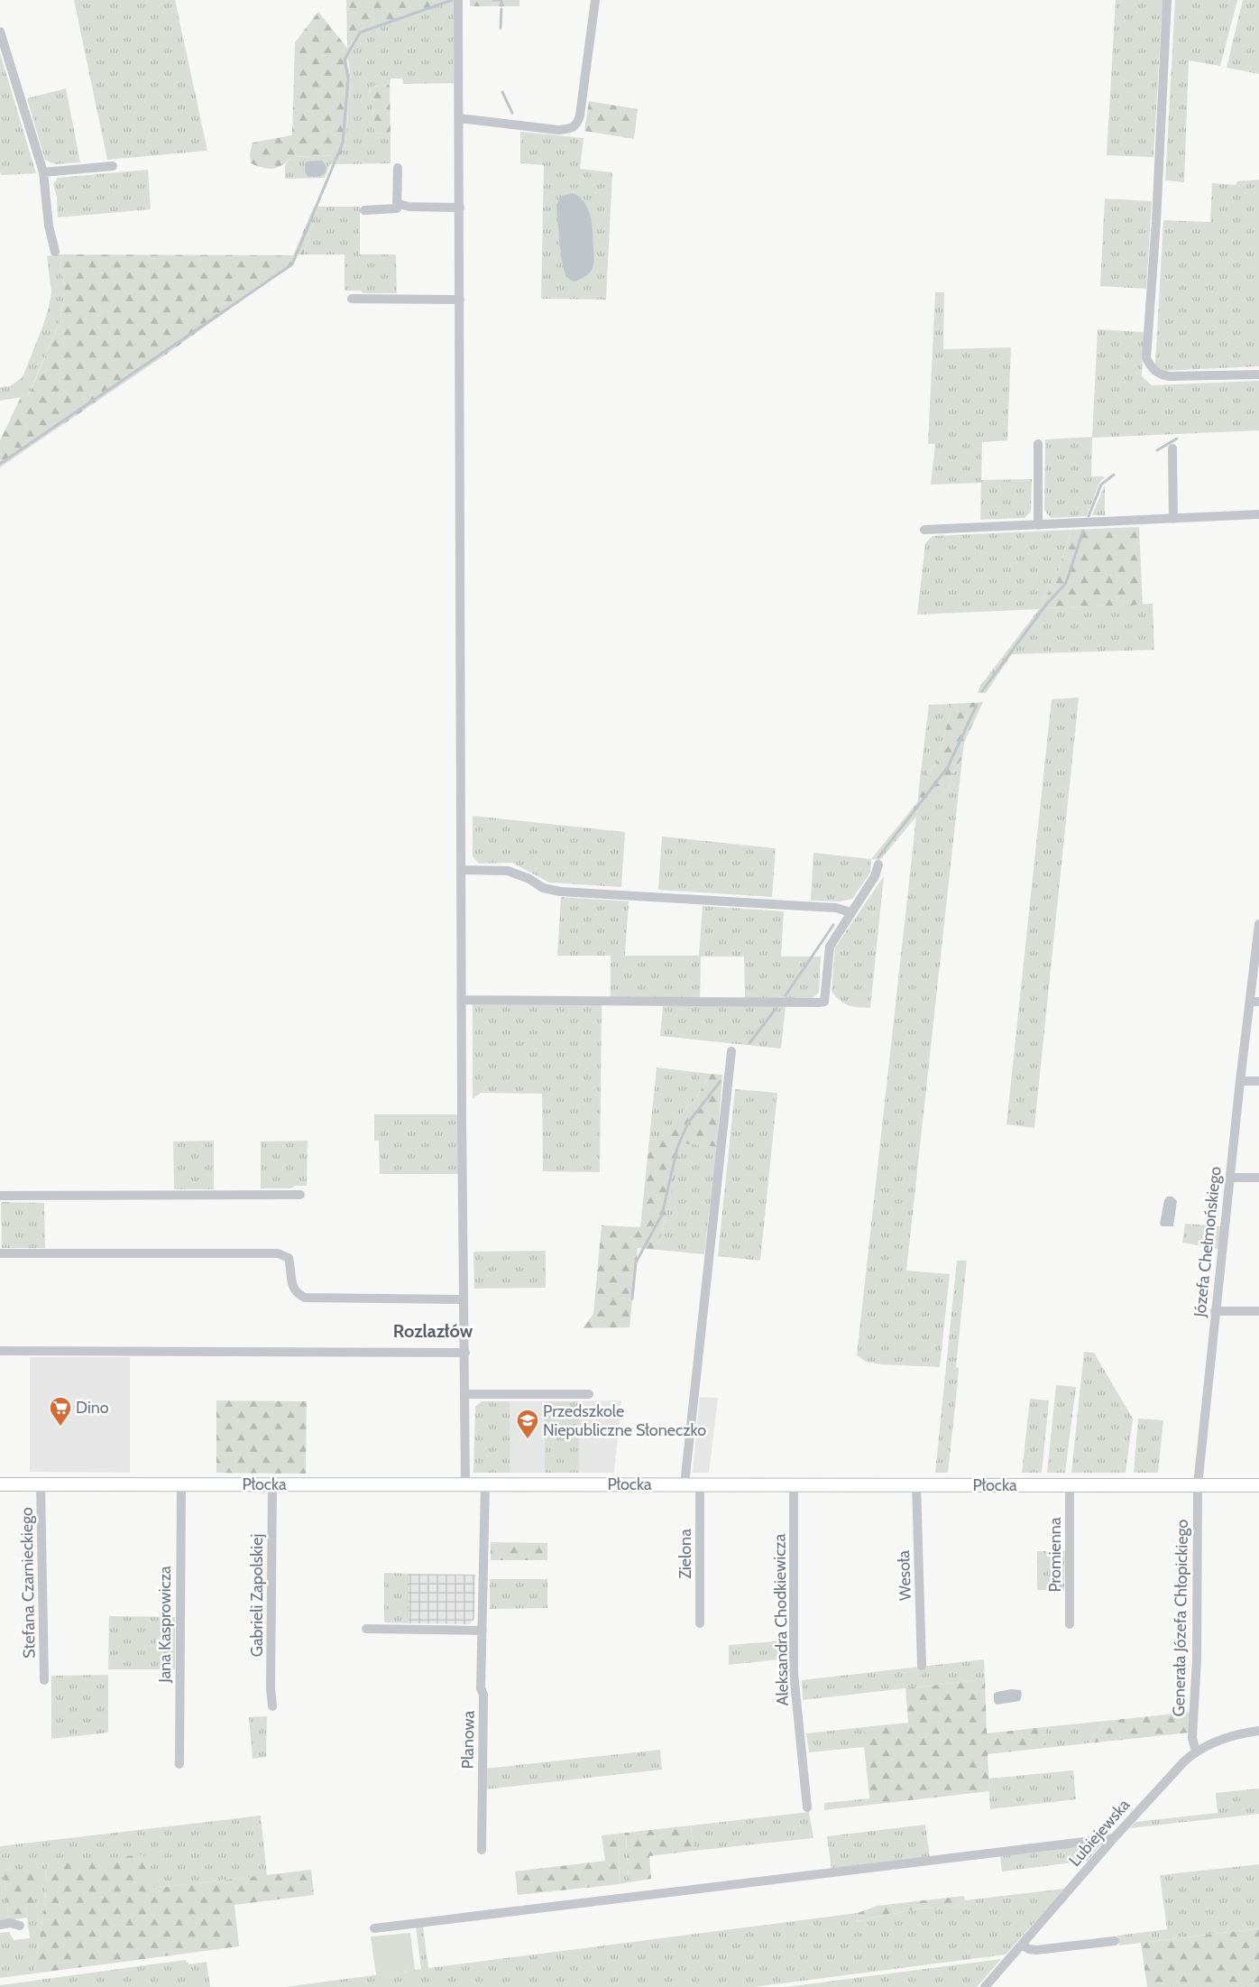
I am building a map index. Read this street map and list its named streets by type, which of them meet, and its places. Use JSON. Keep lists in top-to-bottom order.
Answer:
{
  "streets": {
    "street": [
      "Józefa Chełmońskiego",
      "Płocka",
      "Zielona",
      "Promienna",
      "Wesoła",
      "Stefana Czarnieckiego",
      "Gabrieli Zapolskiej",
      "Generała Józefa Chłopickiego",
      "Aleksandra Chodkiewicza",
      "Jana Kasprowicza",
      "Planowa",
      "Lubiejewska"
    ]
  },
  "crossings": [
    ["Józefa Chełmońskiego", "Płocka"],
    ["Józefa Chełmońskiego", "Generała Józefa Chłopickiego"],
    ["Płocka", "Zielona"],
    ["Płocka", "Promienna"],
    ["Płocka", "Wesoła"],
    ["Płocka", "Stefana Czarnieckiego"],
    ["Płocka", "Gabrieli Zapolskiej"],
    ["Płocka", "Generała Józefa Chłopickiego"],
    ["Płocka", "Aleksandra Chodkiewicza"],
    ["Płocka", "Jana Kasprowicza"],
    ["Płocka", "Planowa"],
    ["Generała Józefa Chłopickiego", "Lubiejewska"]
  ],
  "districts": ["Rozlazłów"],
  "places": {
    "supermarket": ["Dino"],
    "school or university": ["Przedszkole Niepubliczne Słoneczko"]
  }
}
